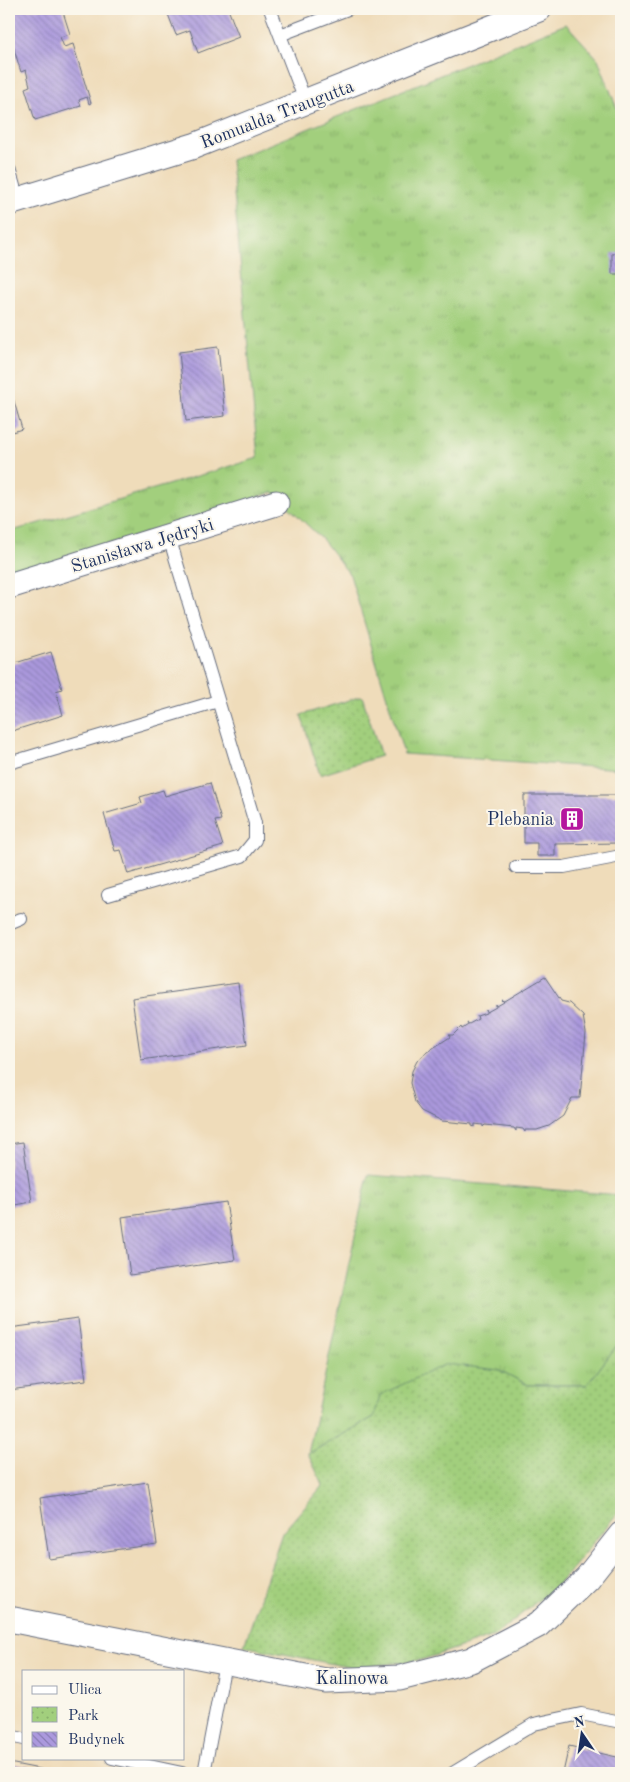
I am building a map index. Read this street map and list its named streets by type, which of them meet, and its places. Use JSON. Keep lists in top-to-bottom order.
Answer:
{
  "streets": {
    "street": ["Romualda Traugutta", "Stanisława Jędryki", "Kalinowa"]
  },
  "places": {
    "building": ["Plebania"]
  },
  "legend": ["Ulica", "Park", "Budynek"],
  "north": "top"
}
